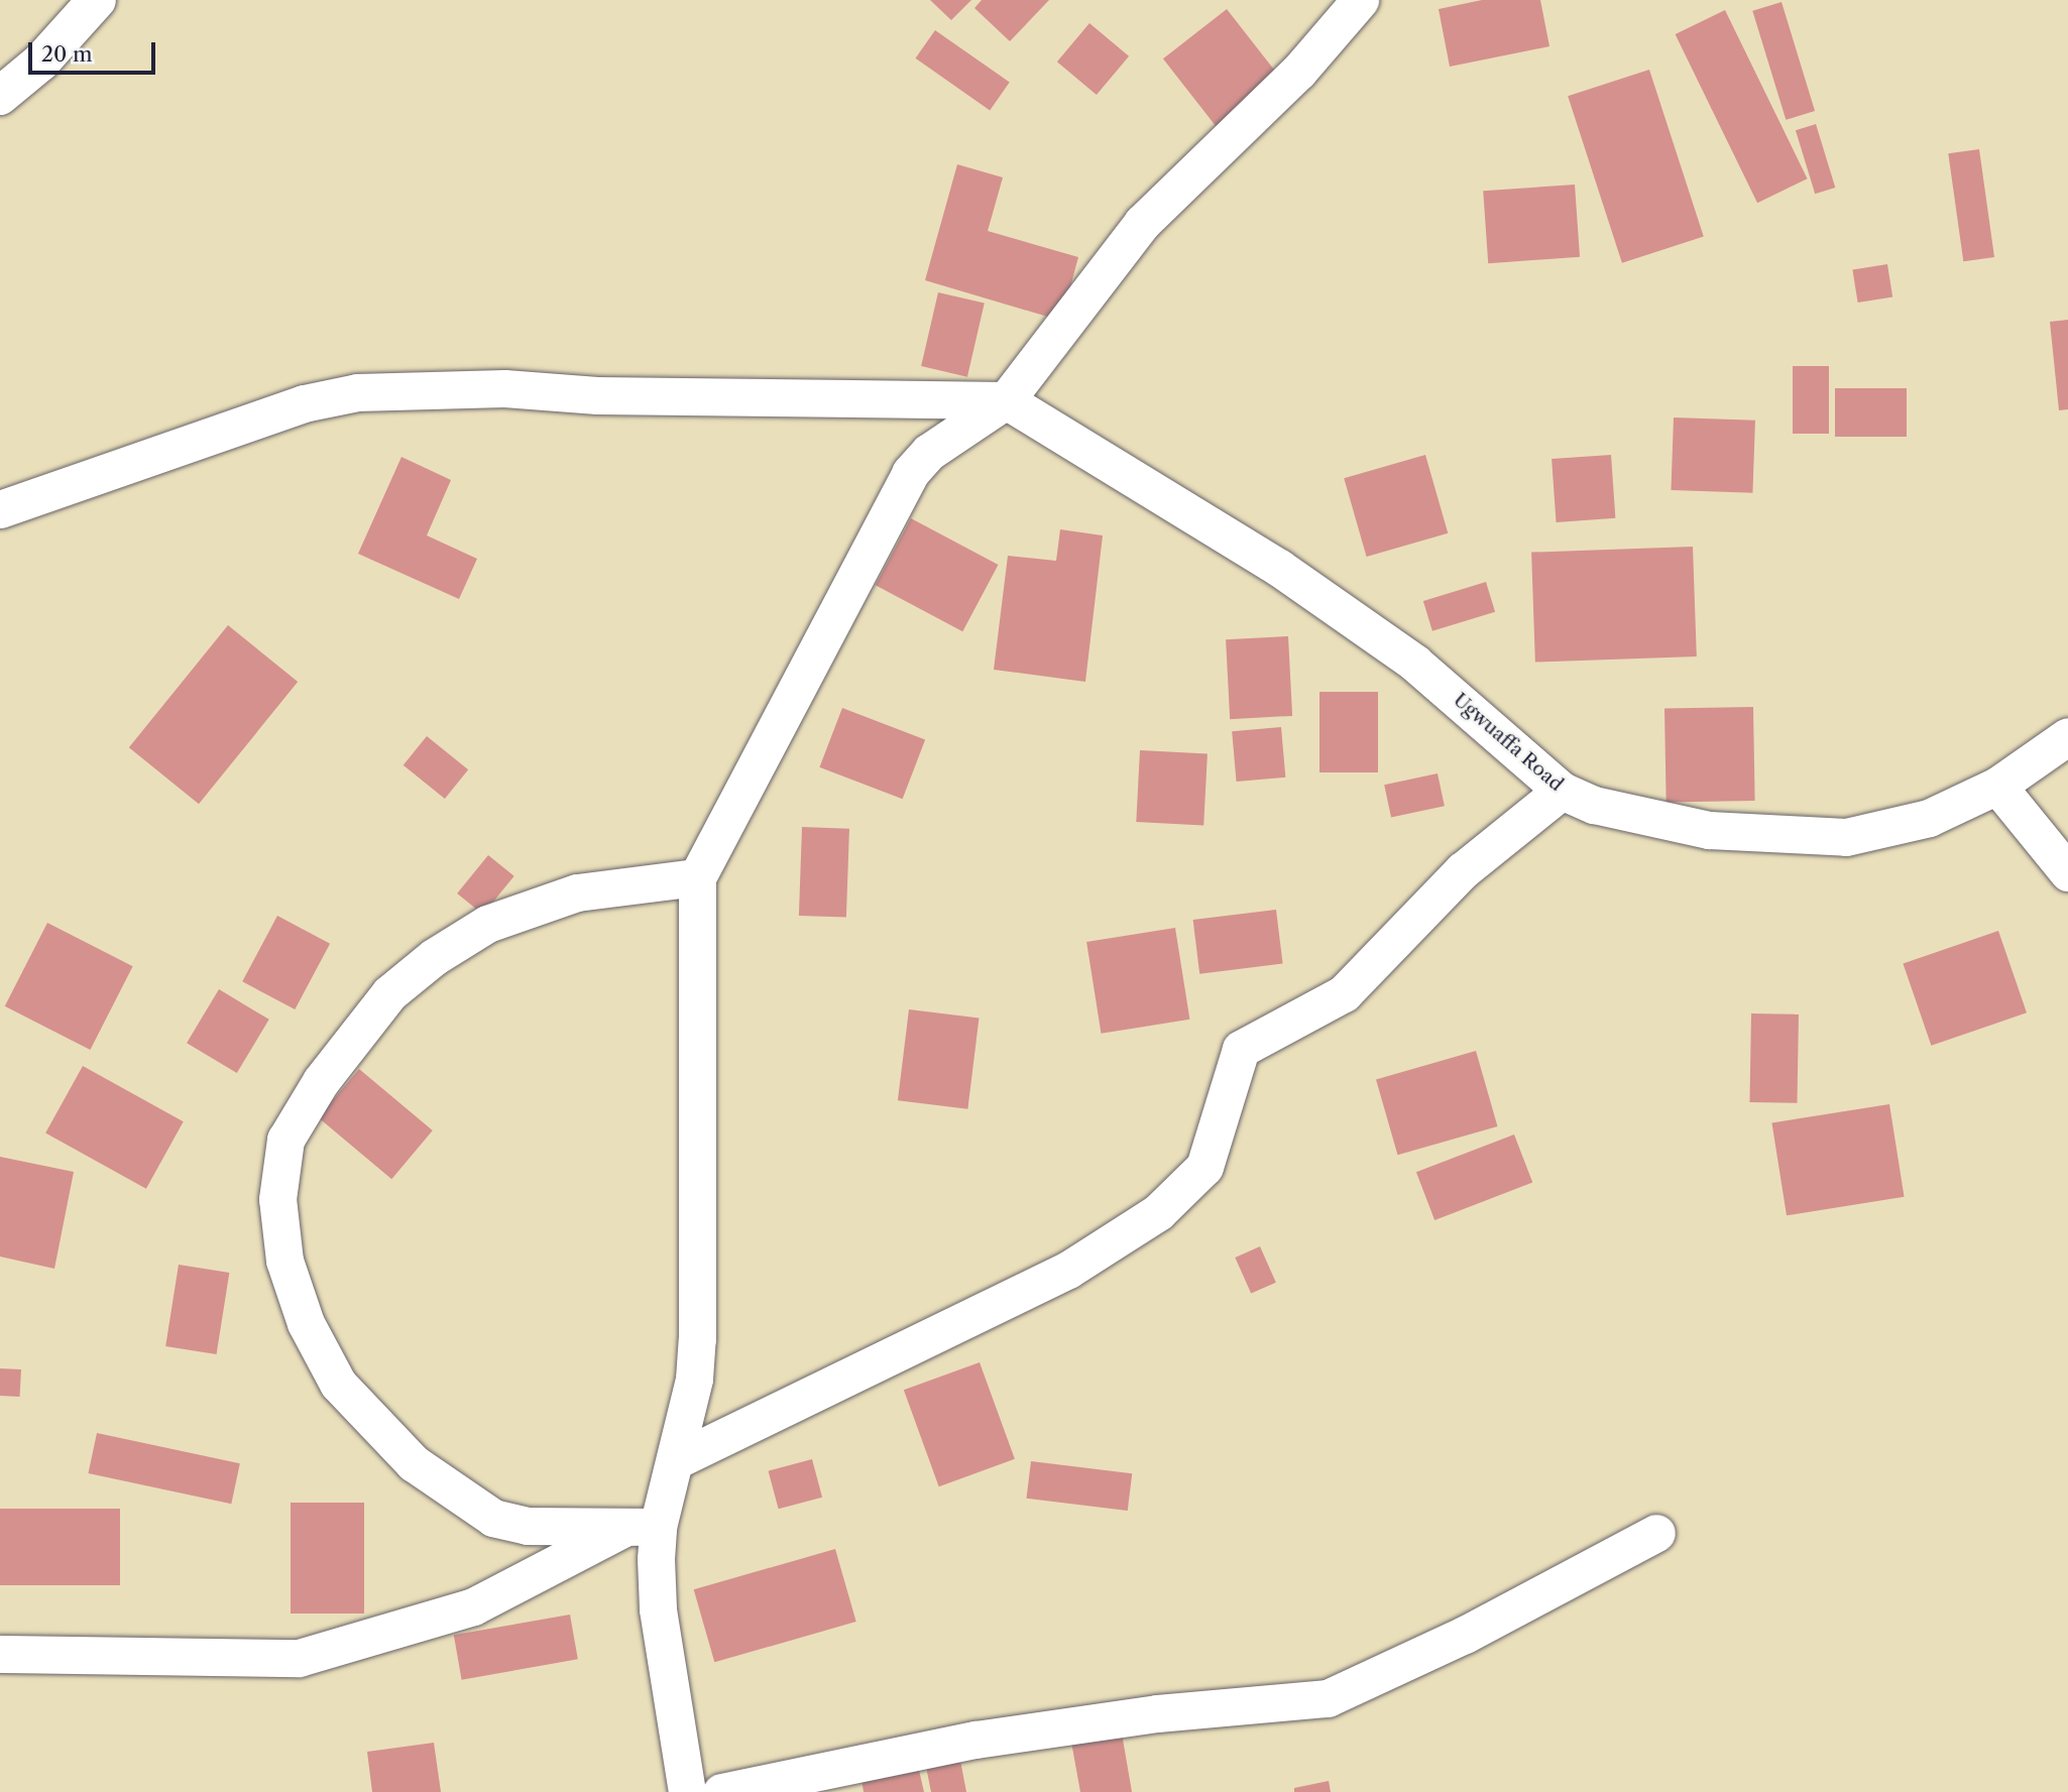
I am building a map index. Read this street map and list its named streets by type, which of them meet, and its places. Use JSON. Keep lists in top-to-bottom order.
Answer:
{
  "streets": {
    "street": ["Ugwuaffa Road"]
  },
  "scale_bar": "20 m"
}
